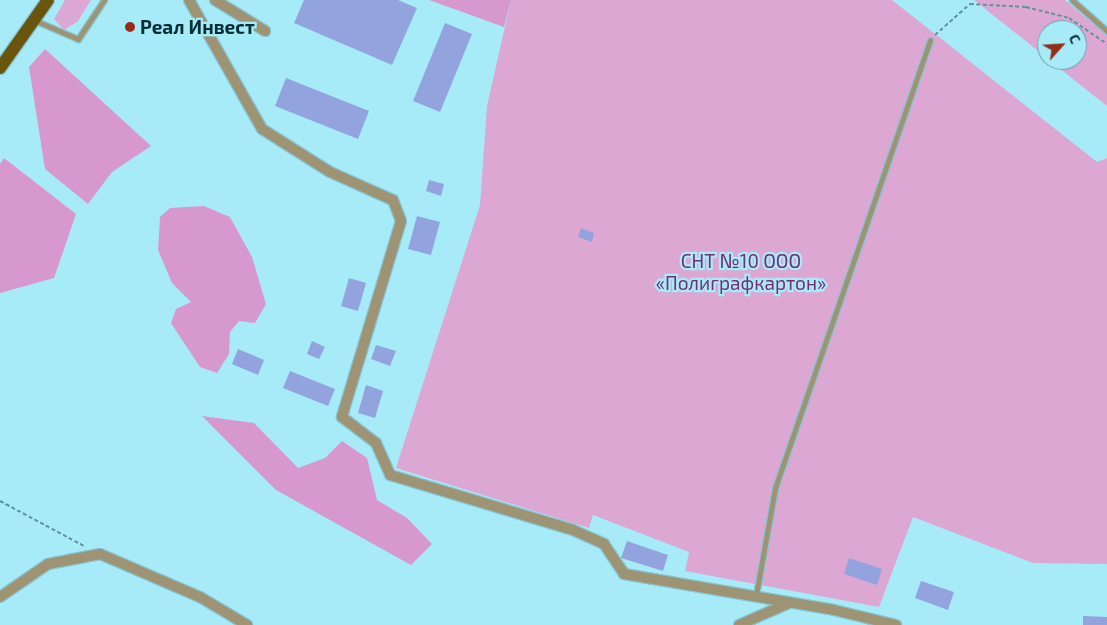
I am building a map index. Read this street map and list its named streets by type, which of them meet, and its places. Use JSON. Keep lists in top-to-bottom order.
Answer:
{
  "parks": ["СНТ №10 ООО «Полиграфкартон»"],
  "places": ["Реал Инвест"],
  "north": "top right"
}
